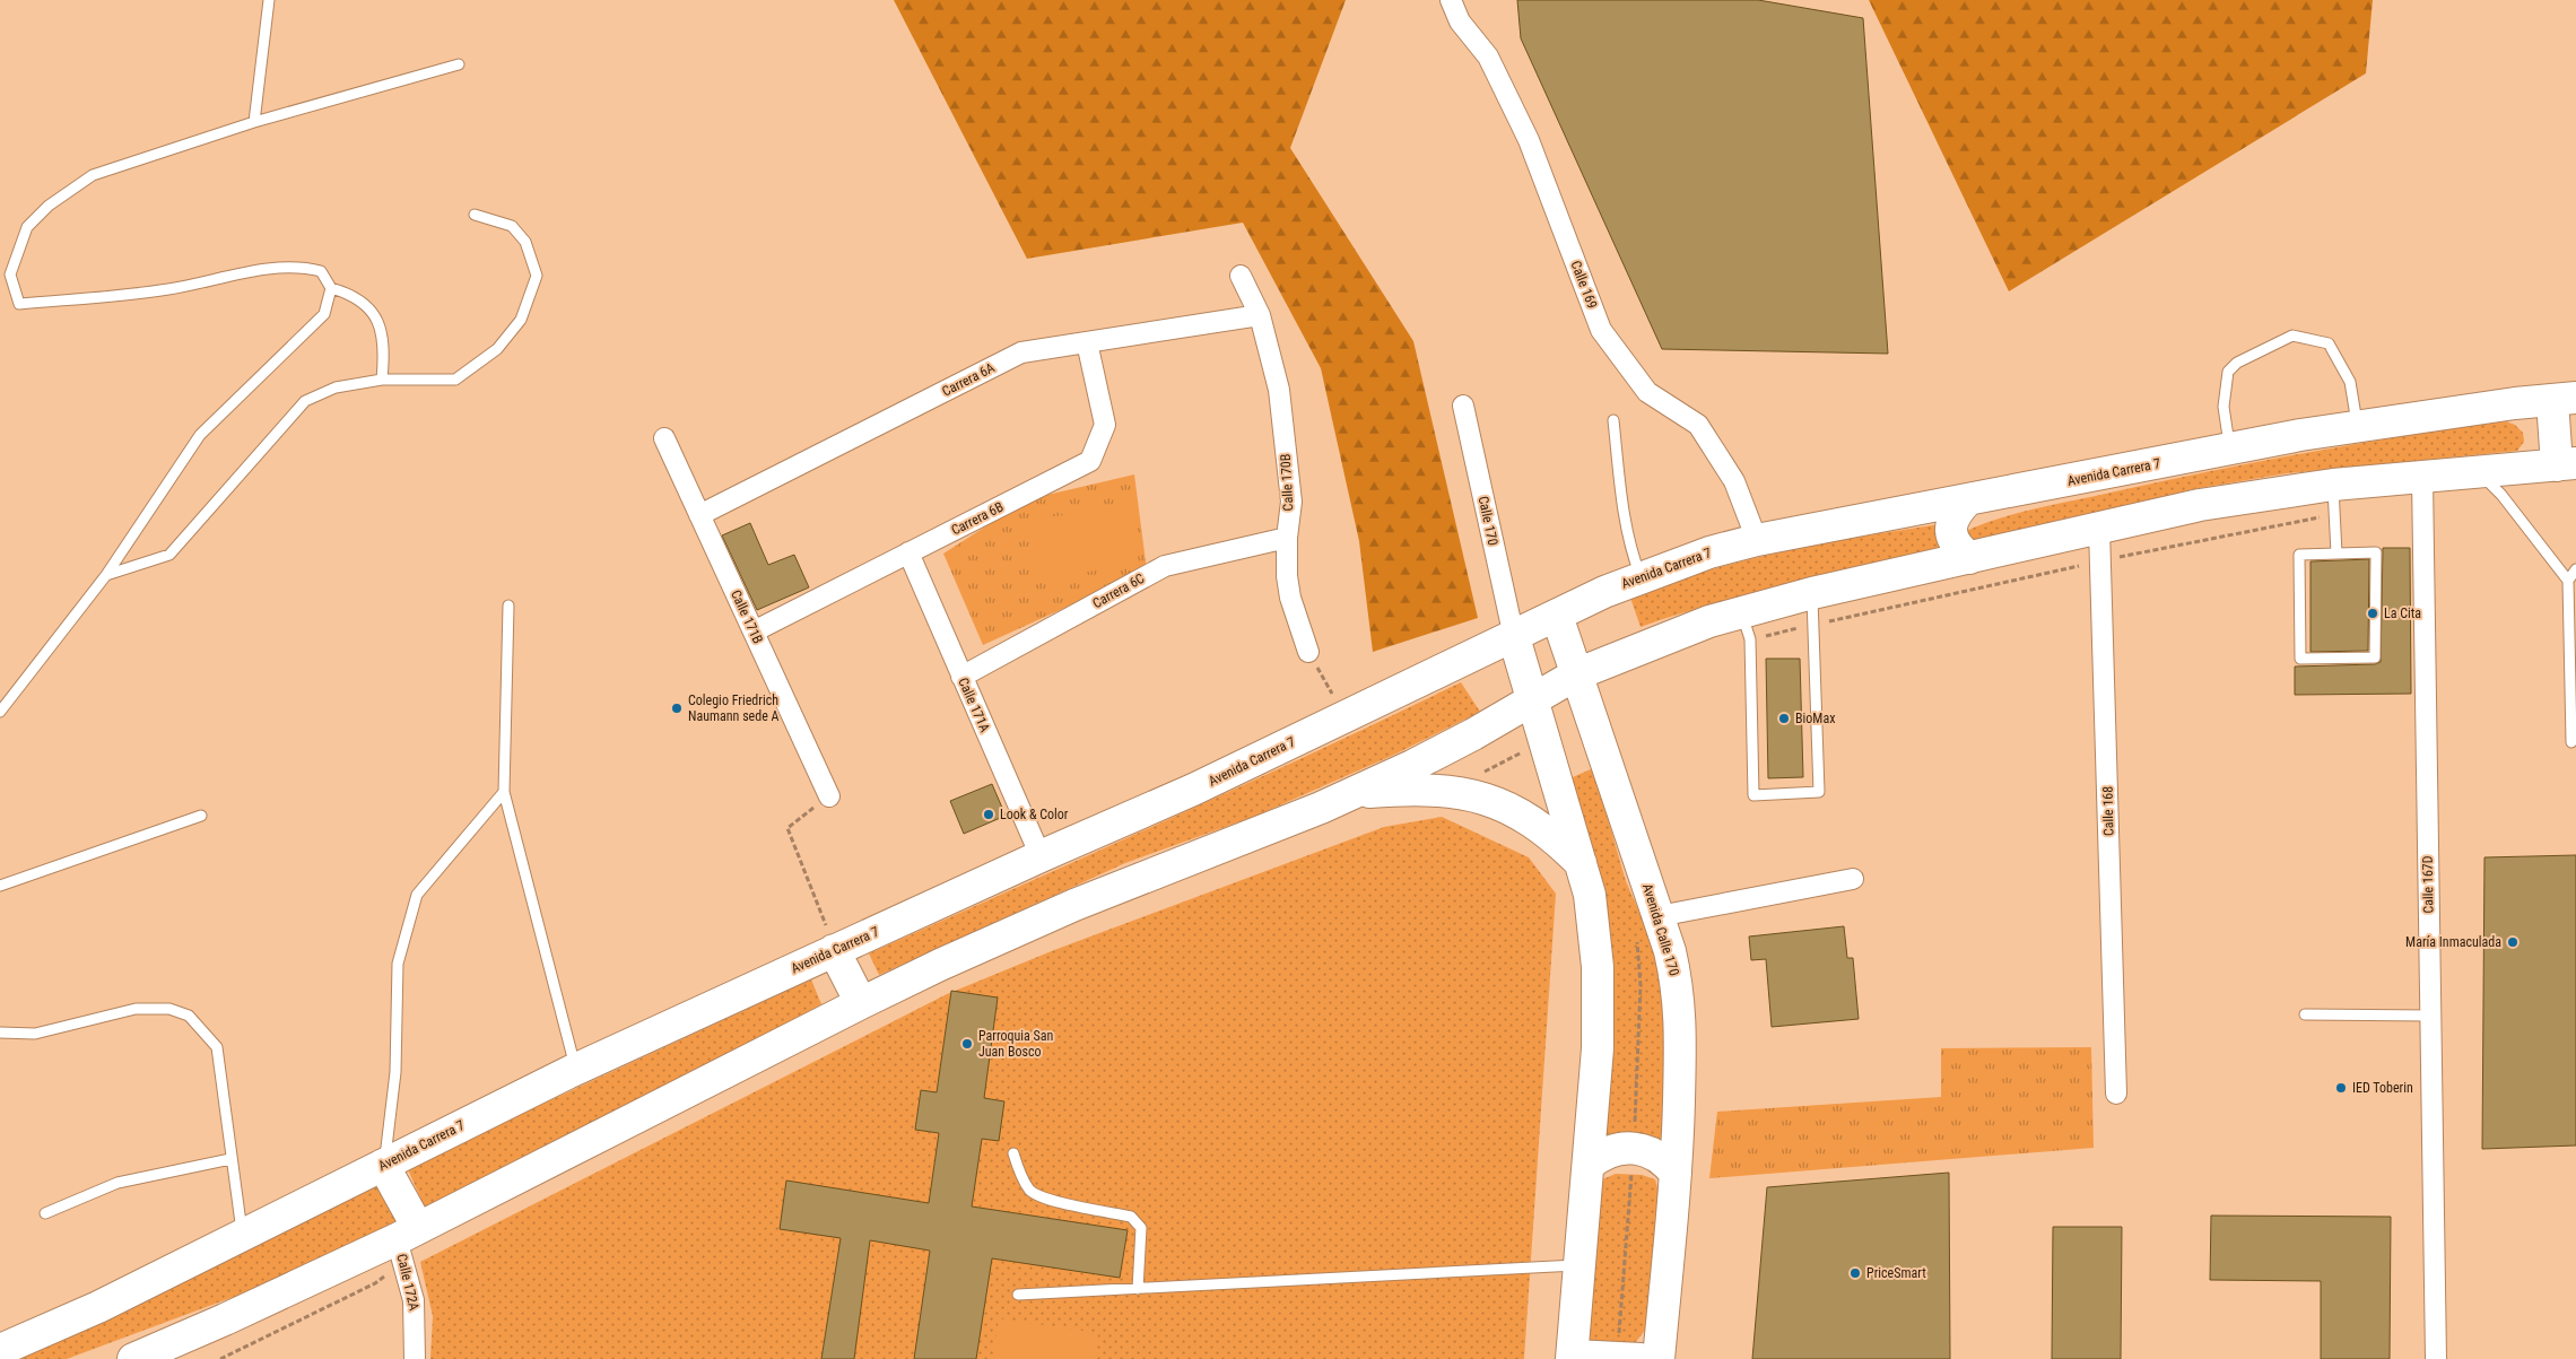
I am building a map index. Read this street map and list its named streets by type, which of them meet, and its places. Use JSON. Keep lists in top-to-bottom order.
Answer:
{
  "streets": {
    "main road": ["Avenida Carrera 7", "Avenida Calle 170"],
    "street": [
      "Calle 169",
      "Carrera 6A",
      "Calle 170B",
      "Carrera 6B",
      "Calle 170",
      "Carrera 6C",
      "Calle 171B",
      "Calle 171A",
      "Calle 168",
      "Calle 167D",
      "Calle 172A"
    ]
  },
  "crossings": [
    ["Calle 169", "Avenida Carrera 7"],
    ["Carrera 6A", "Calle 170B"],
    ["Carrera 6A", "Carrera 6B"],
    ["Carrera 6A", "Calle 171B"],
    ["Avenida Carrera 7", "Calle 170"],
    ["Avenida Carrera 7", "Calle 171A"],
    ["Avenida Carrera 7", "Avenida Calle 170"],
    ["Calle 170B", "Carrera 6C"],
    ["Carrera 6B", "Calle 171B"],
    ["Carrera 6B", "Calle 171A"],
    ["Carrera 6C", "Calle 171A"]
  ],
  "places": [
    "La Cita",
    "Colegio Friedrich Naumann sede A",
    "BioMax",
    "Look & Color",
    "María Inmaculada",
    "Parroquia San Juan Bosco",
    "IED Toberin",
    "PriceSmart"
  ]
}
